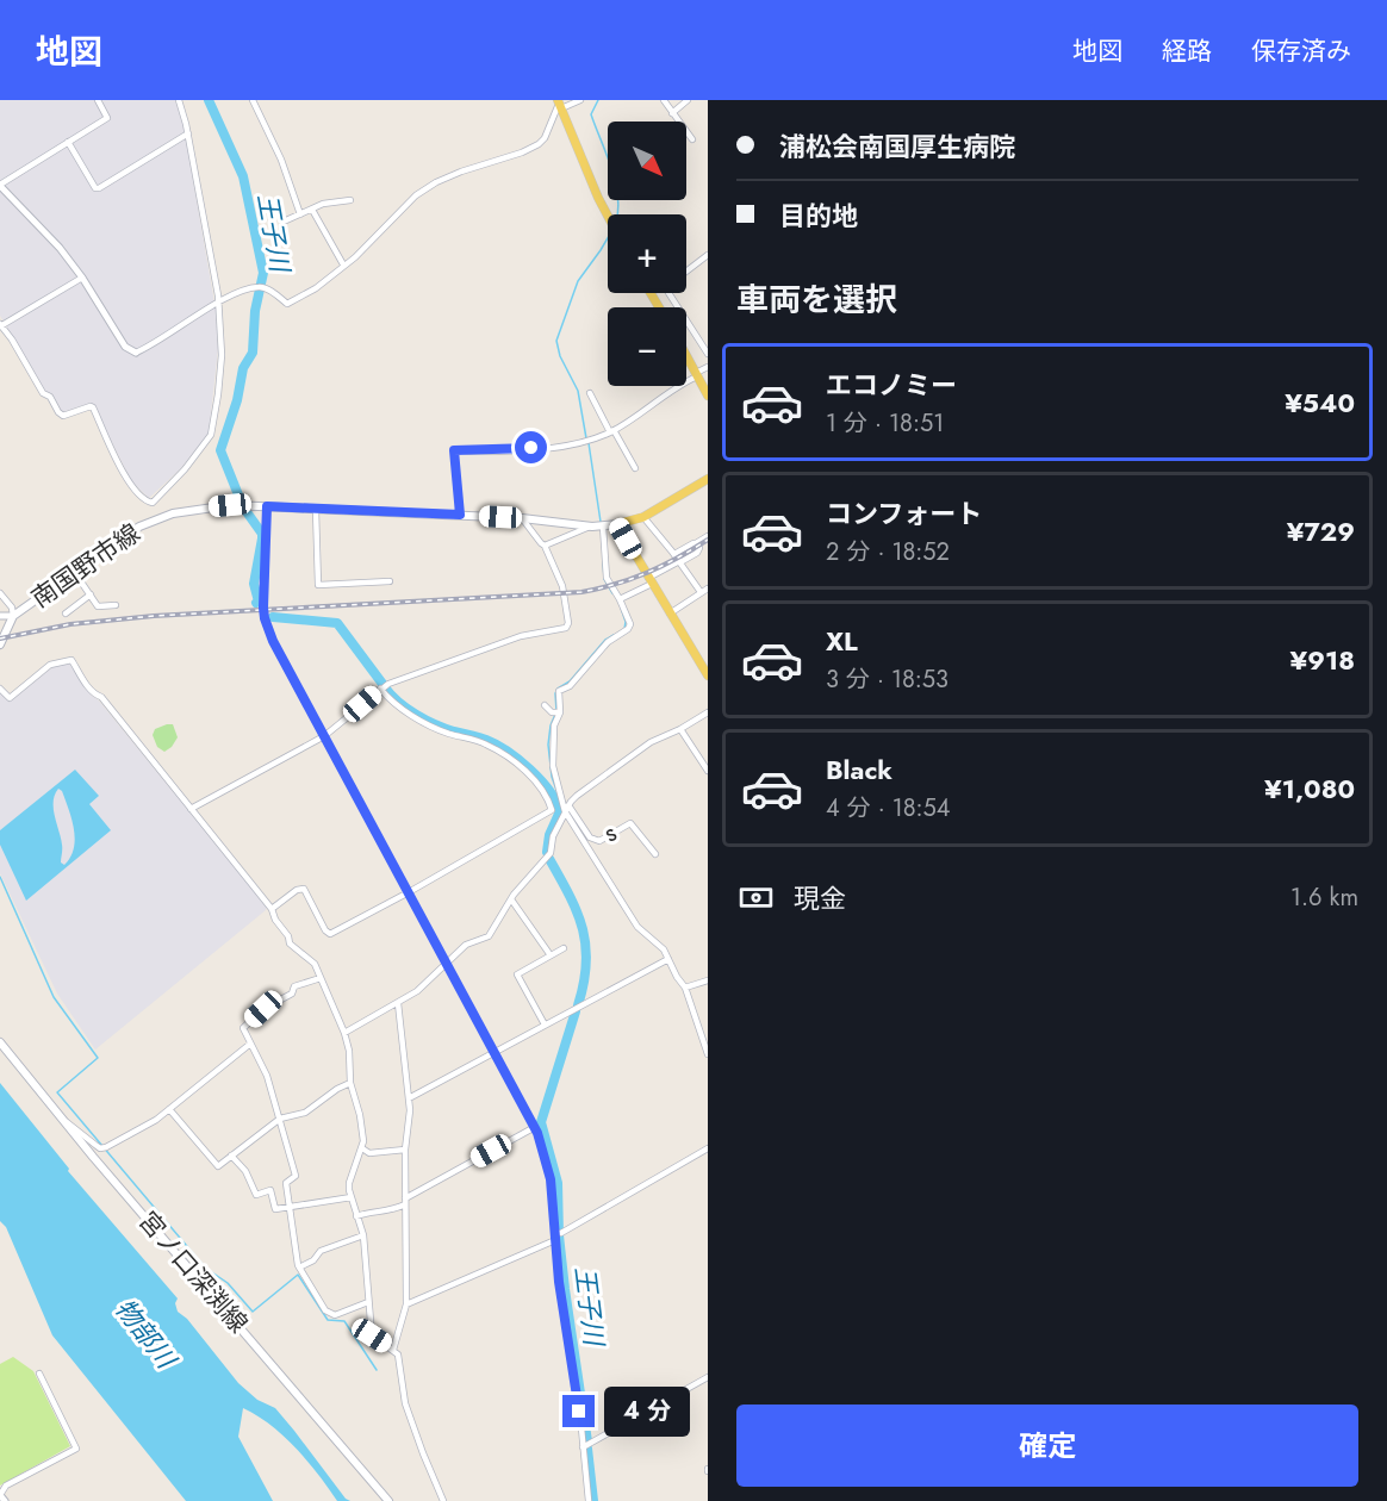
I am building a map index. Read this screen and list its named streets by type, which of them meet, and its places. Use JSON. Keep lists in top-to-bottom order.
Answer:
{
  "streets": {
    "main road": ["南国野市線", "宮ノ口深渕線"],
    "street": ["s"]
  },
  "water": ["王子川", "物部川"],
  "north": "bottom right",
  "page": {
    "header": "地図",
    "nav": ["地図", "経路", "保存済み"],
    "banner": ["浦松会南国厚生病院", "目的地"],
    "map_buttons": ["+", "−"],
    "heading": "車両を選択",
    "list": [
      {
        "name": "エコノミー",
        "note": "1 分 · 18:51",
        "value": "¥540"
      },
      {
        "name": "コンフォート",
        "note": "2 分 · 18:52",
        "value": "¥729"
      },
      {
        "name": "XL",
        "note": "3 分 · 18:53",
        "value": "¥918"
      },
      {
        "name": "Black",
        "note": "4 分 · 18:54",
        "value": "¥1,080"
      }
    ],
    "pay": ["現金", "1.6 km"],
    "bubble": "4 分",
    "buttons": "確定"
  }
}
